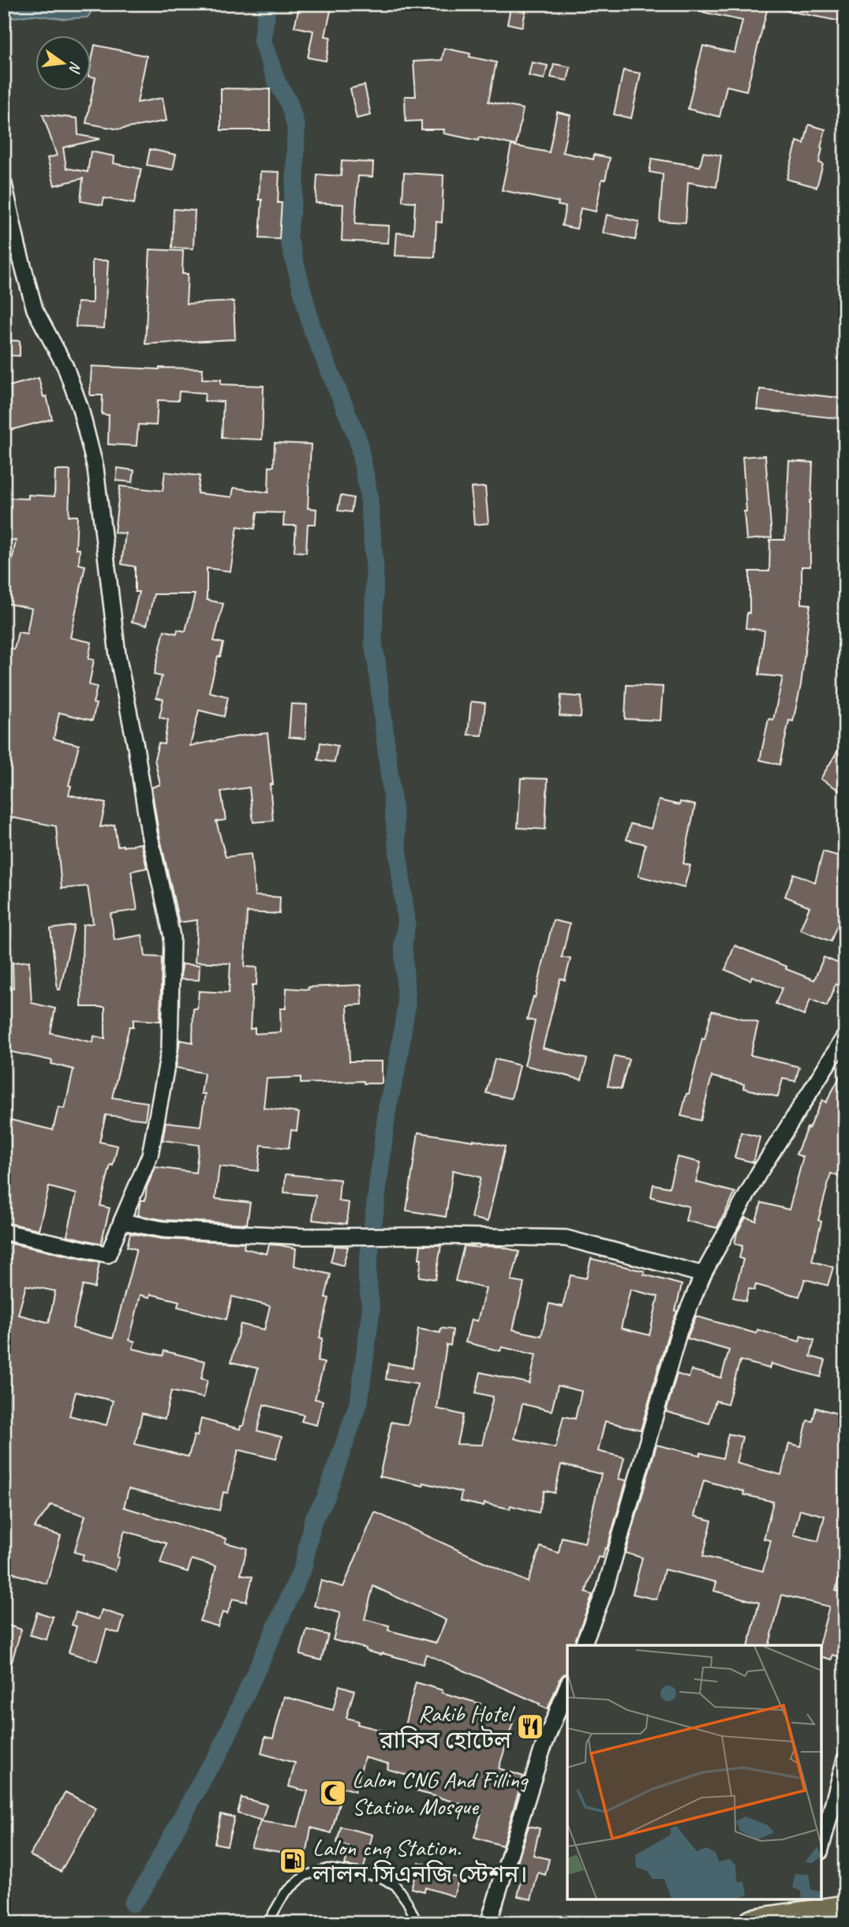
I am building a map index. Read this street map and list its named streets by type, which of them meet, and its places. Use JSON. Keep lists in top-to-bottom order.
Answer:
{
  "places": {
    "restaurant": ["Rakib Hotel রাকিব হোটেল"],
    "mosque": ["Lalon CNG And Filling Station Mosque"],
    "fuel station": ["Lalon cng Station. লালন সিএনজি স্টেশন।"]
  },
  "north": "right"
}
